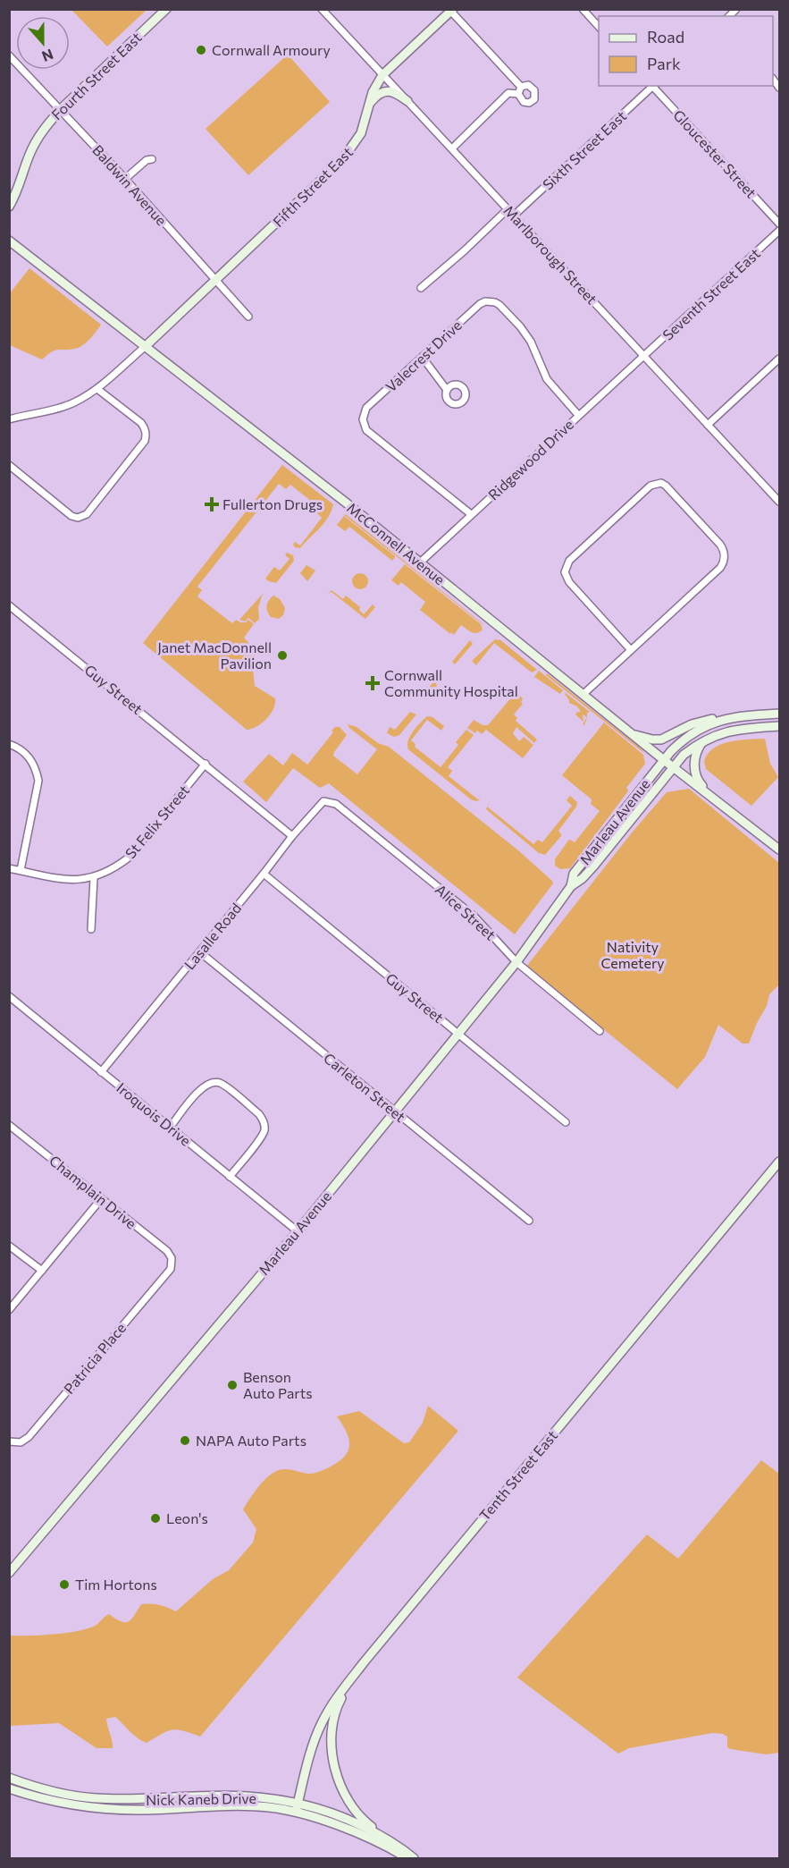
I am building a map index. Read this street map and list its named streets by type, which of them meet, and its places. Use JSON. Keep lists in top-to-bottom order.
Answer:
{
  "streets": {
    "main road": [
      "Fourth Street East",
      "Fifth Street East",
      "McConnell Avenue",
      "Marleau Avenue",
      "Tenth Street East",
      "Nick Kaneb Drive"
    ],
    "street": [
      "Sixth Street East",
      "Gloucester Street",
      "Baldwin Avenue",
      "Marlborough Street",
      "Seventh Street East",
      "Valecrest Drive",
      "Ridgewood Drive",
      "Guy Street",
      "St Felix Street",
      "Alice Street",
      "Lasalle Road",
      "Carleton Street",
      "Iroquois Drive",
      "Champlain Drive",
      "Patricia Place"
    ]
  },
  "crossings": [
    ["Fourth Street East", "Baldwin Avenue"],
    ["Sixth Street East", "Marlborough Street"],
    ["Baldwin Avenue", "Fifth Street East"],
    ["Fifth Street East", "Marlborough Street"],
    ["Fifth Street East", "McConnell Avenue"],
    ["Marlborough Street", "Seventh Street East"],
    ["Marlborough Street", "Ridgewood Drive"],
    ["Seventh Street East", "Ridgewood Drive"],
    ["Valecrest Drive", "Ridgewood Drive"],
    ["Ridgewood Drive", "McConnell Avenue"],
    ["McConnell Avenue", "Marleau Avenue"],
    ["Guy Street", "St Felix Street"],
    ["Guy Street", "Marleau Avenue"],
    ["Guy Street", "Lasalle Road"],
    ["Marleau Avenue", "Alice Street"],
    ["Marleau Avenue", "Carleton Street"],
    ["Marleau Avenue", "Iroquois Drive"],
    ["Alice Street", "Lasalle Road"],
    ["Lasalle Road", "Carleton Street"],
    ["Lasalle Road", "Iroquois Drive"],
    ["Champlain Drive", "Patricia Place"],
    ["Tenth Street East", "Nick Kaneb Drive"]
  ],
  "parks": ["Nativity Cemetery"],
  "places": {
    "other": [
      "Cornwall Armoury",
      "Janet MacDonnell Pavilion",
      "Benson Auto Parts",
      "NAPA Auto Parts",
      "Leon's",
      "Tim Hortons"
    ],
    "health": ["Fullerton Drugs", "Cornwall Community Hospital"]
  },
  "legend": ["Road", "Park"],
  "north": "bottom"
}
